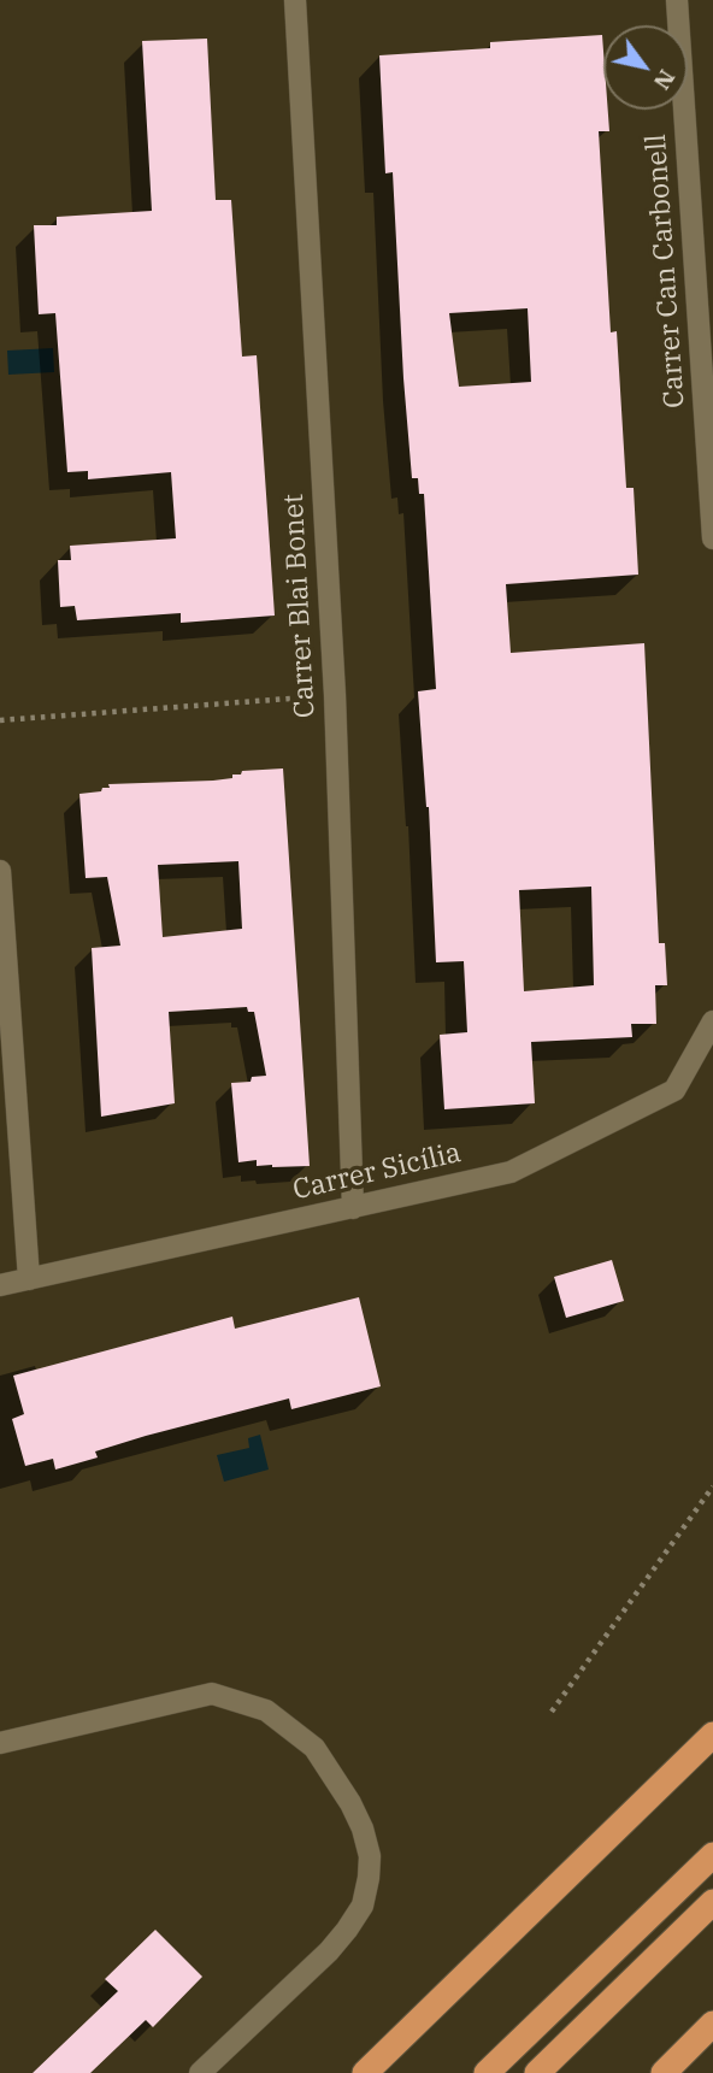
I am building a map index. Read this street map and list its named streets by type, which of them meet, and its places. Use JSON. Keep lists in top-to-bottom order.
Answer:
{
  "streets": {
    "street": ["Carrer Can Carbonell", "Carrer Blai Bonet", "Carrer Sicília"]
  },
  "crossings": [
    ["Carrer Blai Bonet", "Carrer Sicília"]
  ],
  "north": "bottom right"
}
